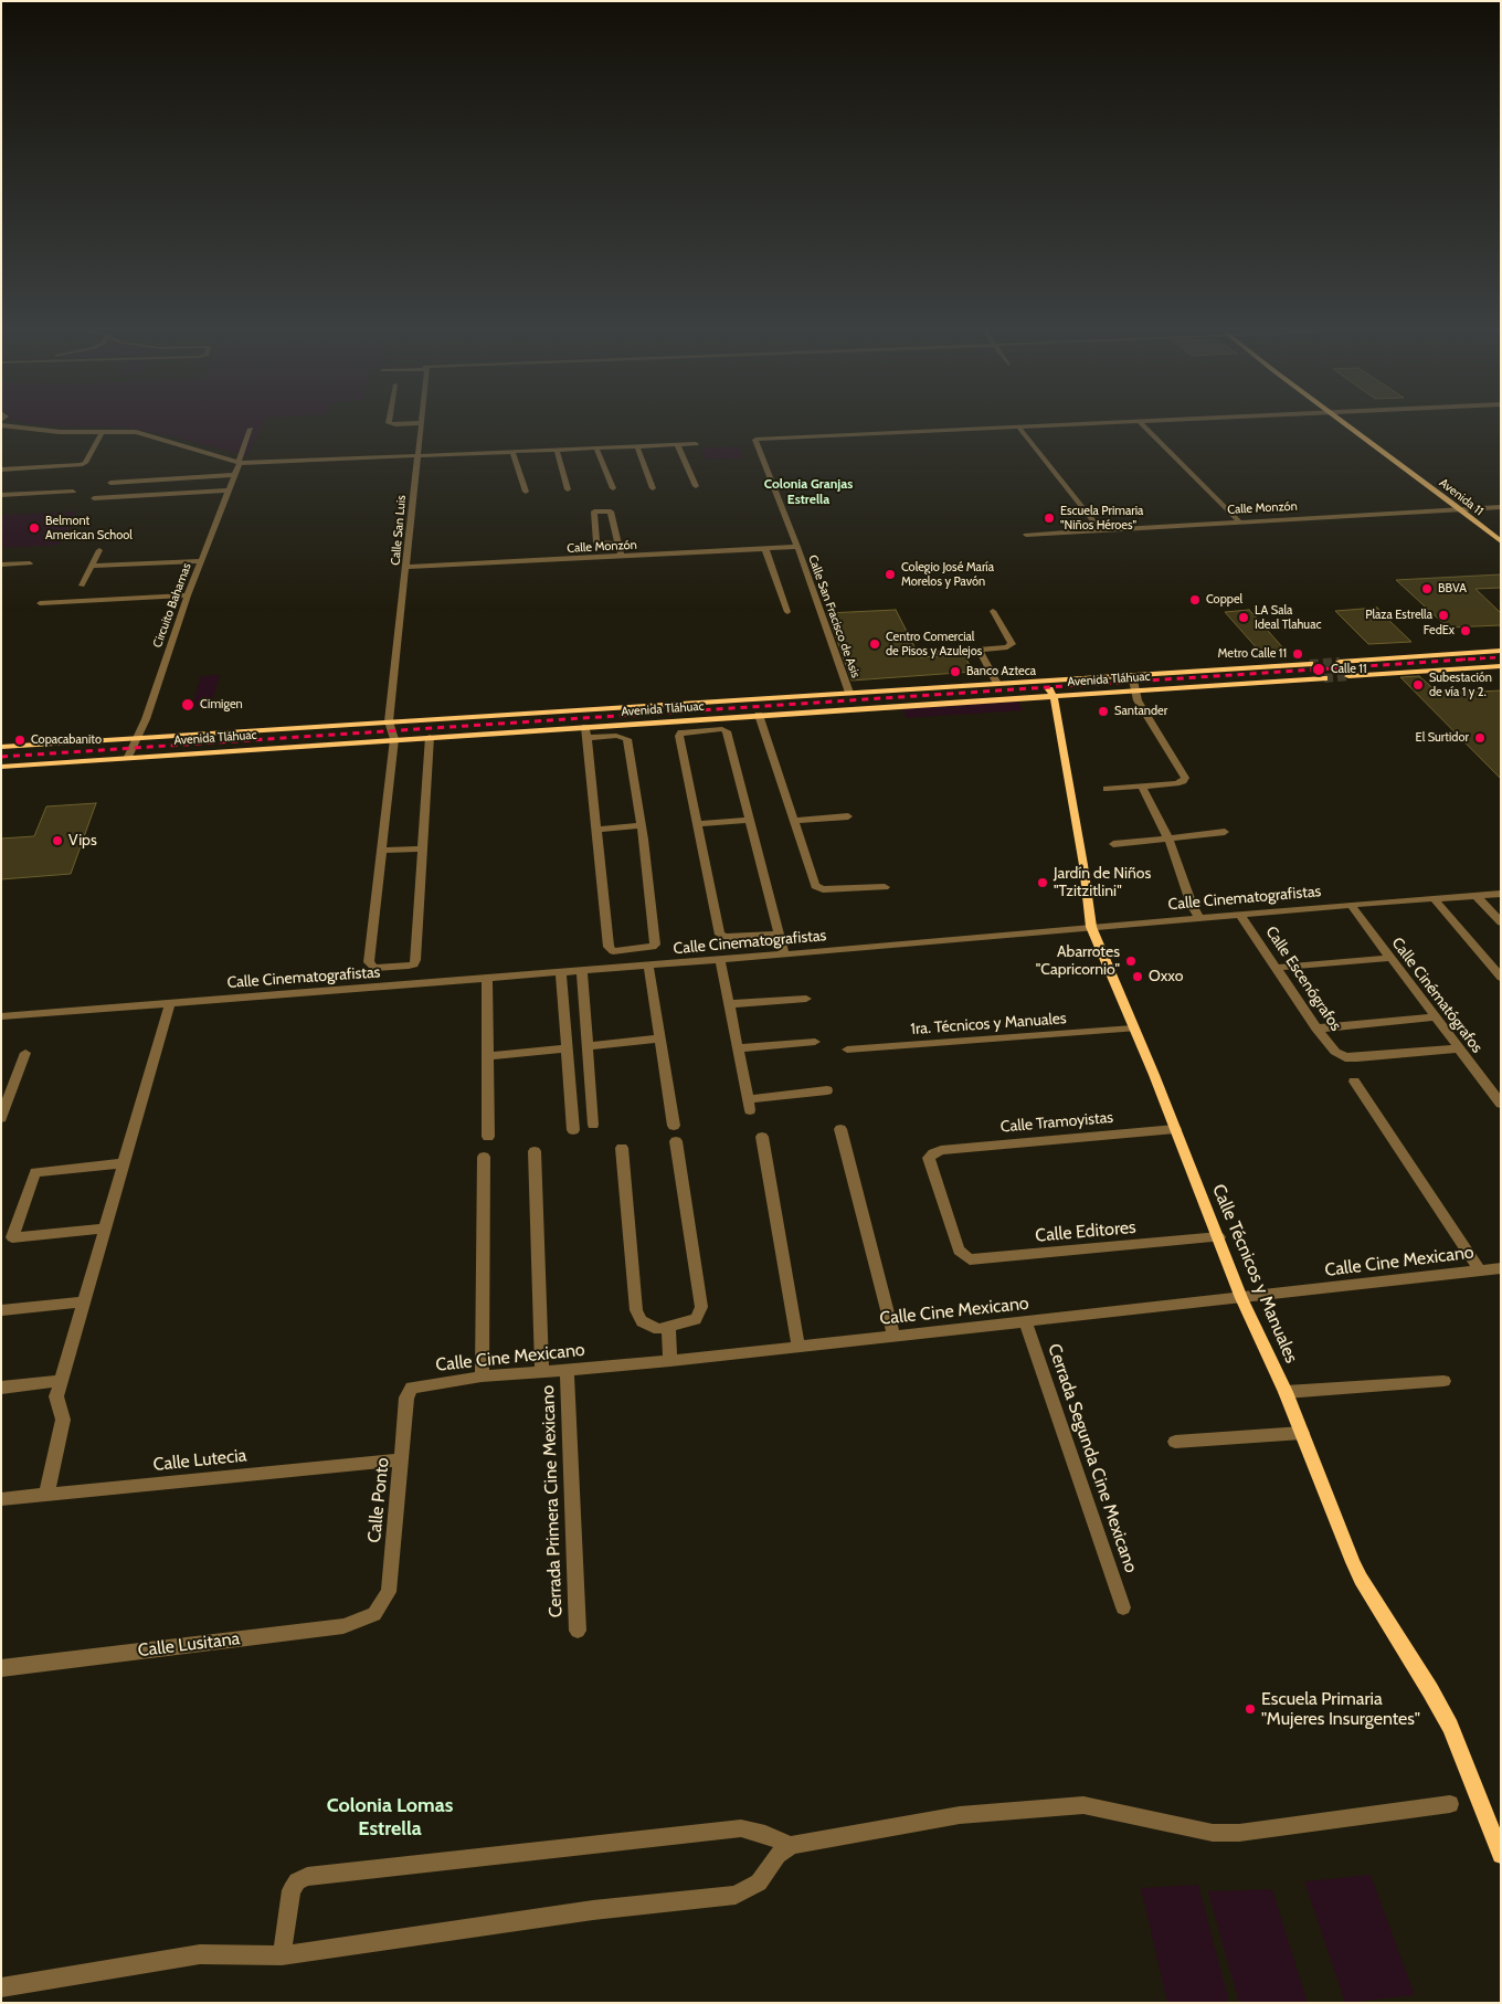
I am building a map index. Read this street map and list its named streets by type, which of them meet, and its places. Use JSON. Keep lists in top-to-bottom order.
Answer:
{
  "streets": {
    "main road": ["Avenida 11", "Avenida Tláhuac", "Calle Técnicos y Manuales"],
    "street": [
      "Calle Monzón",
      "Calle San Luis",
      "Circuito Bahamas",
      "Calle San Fracisco de Asis",
      "Calle Cinematografistas",
      "Calle Escenógrafos",
      "Calle Cinématógrafos",
      "1ra. Técnicos y Manuales",
      "Calle Tramoyistas",
      "Calle Editores",
      "Calle Cine Mexicano",
      "Cerrada Segunda Cine Mexicano",
      "Calle Lutecia",
      "Calle Ponto",
      "Cerrada Primera Cine Mexicano",
      "Calle Lusitana"
    ]
  },
  "crossings": [
    ["Avenida 11", "Calle Monzón"],
    ["Calle Monzón", "Calle San Luis"],
    ["Calle Monzón", "Calle San Fracisco de Asis"],
    ["Calle San Luis", "Avenida Tláhuac"],
    ["Circuito Bahamas", "Avenida Tláhuac"],
    ["Calle San Fracisco de Asis", "Avenida Tláhuac"],
    ["Avenida Tláhuac", "Calle Técnicos y Manuales"],
    ["Calle Cinematografistas", "Calle Escenógrafos"],
    ["Calle Cinematografistas", "Calle Cinématógrafos"],
    ["Calle Cinematografistas", "Calle Técnicos y Manuales"],
    ["Calle Escenógrafos", "Calle Cinématógrafos"],
    ["1ra. Técnicos y Manuales", "Calle Técnicos y Manuales"],
    ["Calle Tramoyistas", "Calle Editores"],
    ["Calle Tramoyistas", "Calle Técnicos y Manuales"],
    ["Calle Editores", "Calle Técnicos y Manuales"],
    ["Calle Cine Mexicano", "Calle Técnicos y Manuales"],
    ["Calle Cine Mexicano", "Cerrada Segunda Cine Mexicano"],
    ["Calle Cine Mexicano", "Calle Ponto"],
    ["Calle Cine Mexicano", "Cerrada Primera Cine Mexicano"],
    ["Calle Lutecia", "Calle Ponto"],
    ["Calle Ponto", "Calle Lusitana"]
  ],
  "districts": ["Colonia Granjas Estrella", "Colonia Lomas Estrella"],
  "places": [
    "Escuela Primaria \"Niños Héroes\"",
    "Belmont American School",
    "Colegio José María Morelos y Pavón",
    "BBVA",
    "Coppel",
    "Plaza Estrella",
    "LA Sala Ideal Tlahuac",
    "FedEx",
    "Centro Comercial de Pisos y Azulejos",
    "Metro Calle 11",
    "Calle 11",
    "Banco Azteca",
    "Subestación de vía 1 y 2.",
    "Cimigen",
    "Santander",
    "El Surtidor",
    "Copacabanito",
    "Vips",
    "Jardín de Niños \"Tzitzitlini\"",
    "Abarrotes \"Capricornio\"",
    "Oxxo",
    "Escuela Primaria \"Mujeres Insurgentes\""
  ]
}
